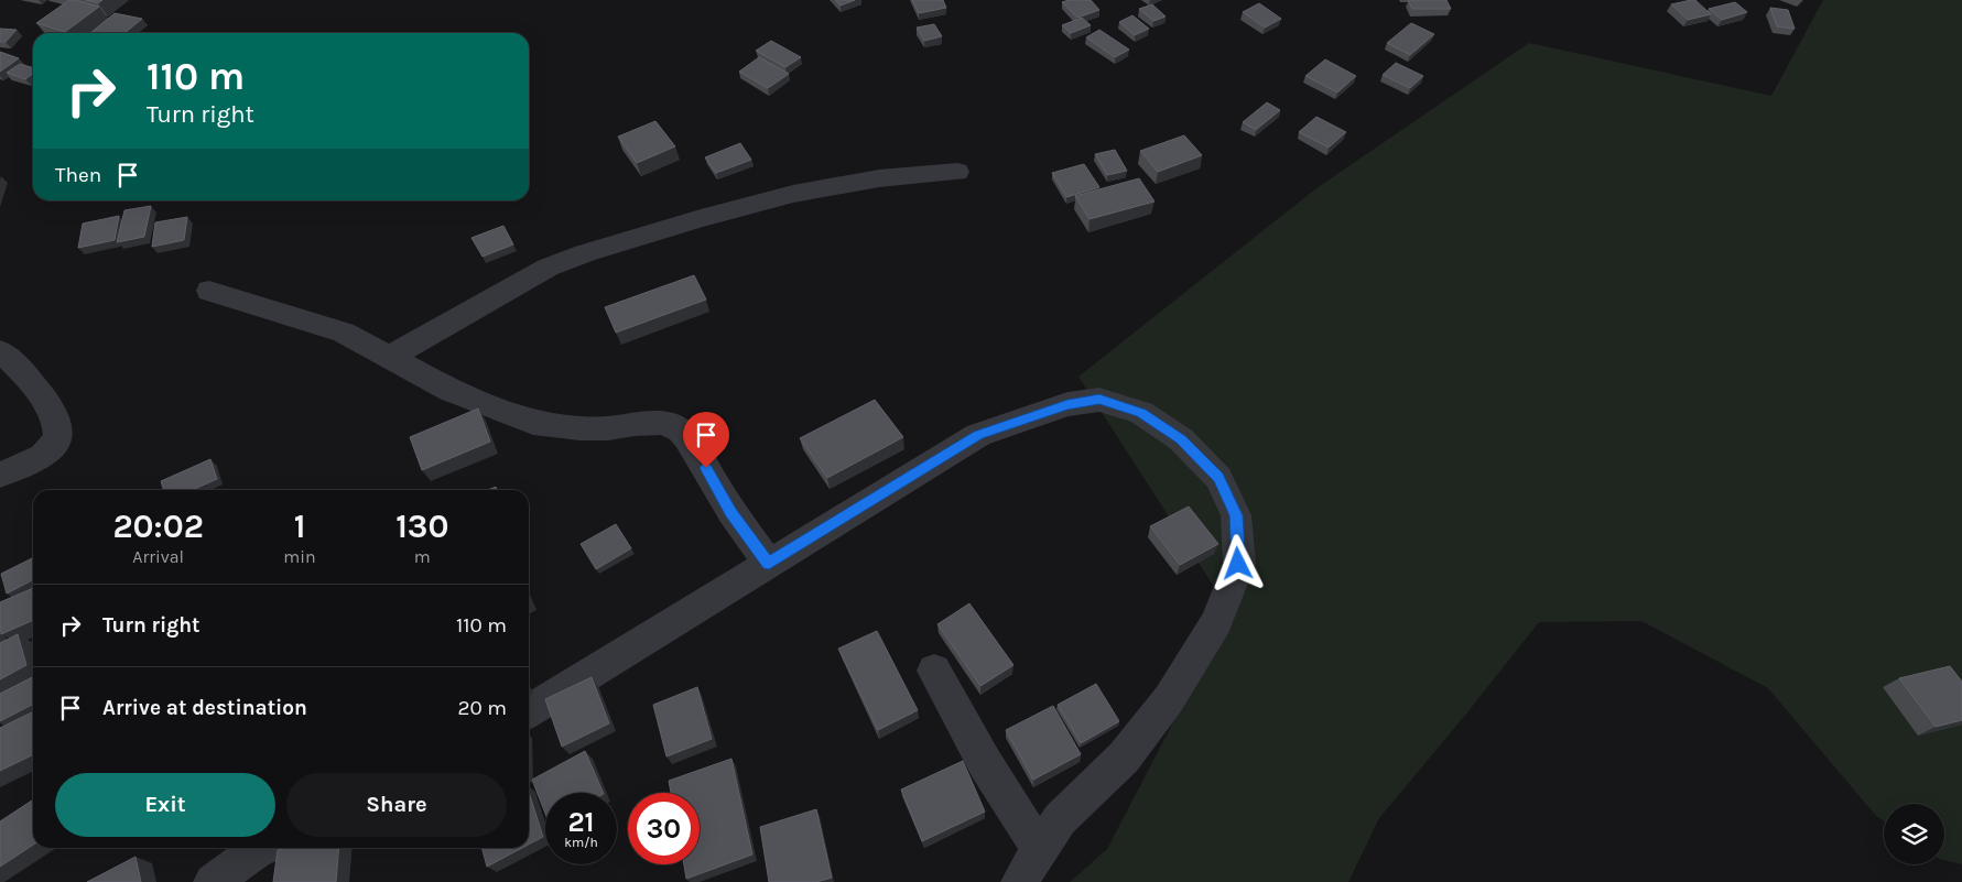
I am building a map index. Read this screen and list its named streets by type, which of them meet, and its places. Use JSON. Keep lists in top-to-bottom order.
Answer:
{
  "page": {
    "turn": ["110 m", "Turn right"],
    "then": "Then",
    "eta": [
      "20:02",
      "Arrival",
      "1",
      "min",
      "130",
      "m"
    ],
    "list": [
      {
        "name": "Turn right",
        "value": "110 m"
      },
      {
        "name": "Arrive at destination",
        "value": "20 m"
      }
    ],
    "buttons": ["Exit", "Share"],
    "speed": "21 km/h",
    "limit": "30"
  }
}
